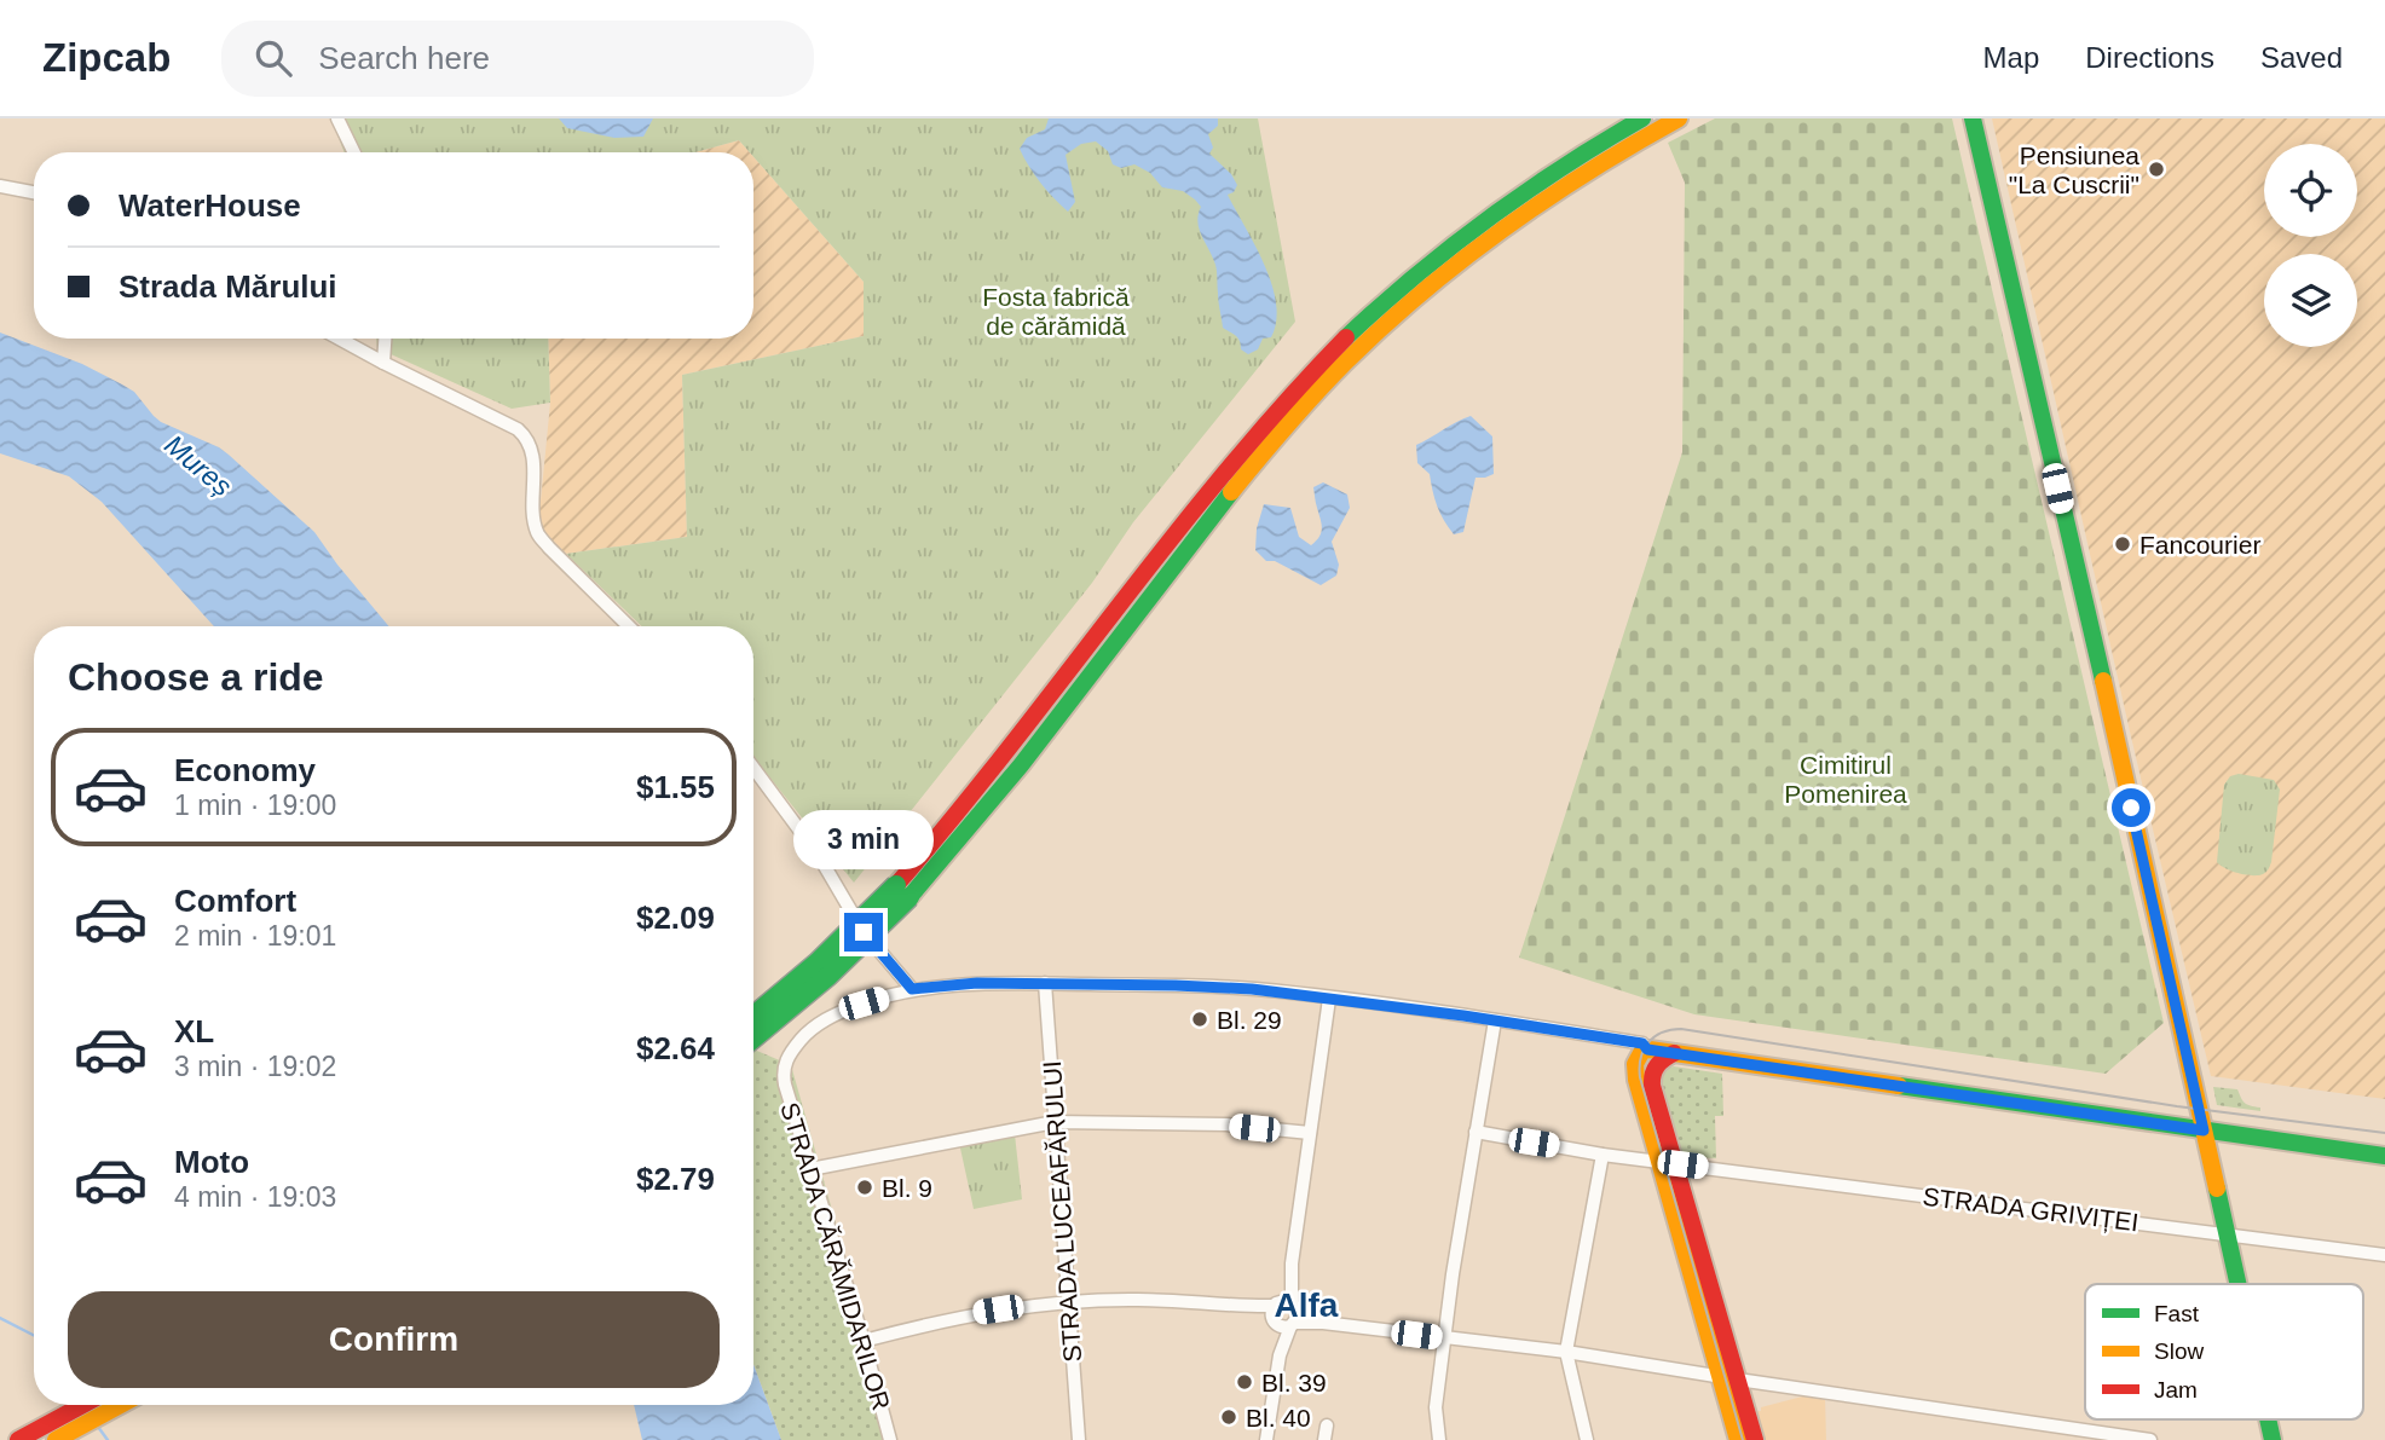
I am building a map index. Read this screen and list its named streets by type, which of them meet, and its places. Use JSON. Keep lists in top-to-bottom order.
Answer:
{
  "streets": {
    "street": ["STRADA GRIVIȚEI", "STRADA LUCEAFĂRULUI", "STRADA CĂRĂMIDARILOR"]
  },
  "districts": ["Alfa"],
  "water": ["Mureș"],
  "parks": ["Fosta fabrică de cărămidă", "Cimitirul Pomenirea"],
  "places": [
    "Pensiunea \"La Cuscrii\"",
    "Fancourier",
    "Bl. 29",
    "Bl. 9",
    "Bl. 39",
    "Bl. 40"
  ],
  "legend": ["Fast", "Slow", "Jam"],
  "page": {
    "header": "Zipcab",
    "search": "Search here",
    "nav": ["Map", "Directions", "Saved"],
    "banner": ["WaterHouse", "Strada Mărului"],
    "heading": "Choose a ride",
    "list": [
      {
        "name": "Economy",
        "note": "1 min · 19:00",
        "value": "$1.55"
      },
      {
        "name": "Comfort",
        "note": "2 min · 19:01",
        "value": "$2.09"
      },
      {
        "name": "XL",
        "note": "3 min · 19:02",
        "value": "$2.64"
      },
      {
        "name": "Moto",
        "note": "4 min · 19:03",
        "value": "$2.79"
      }
    ],
    "bubble": "3 min",
    "buttons": "Confirm"
  }
}
